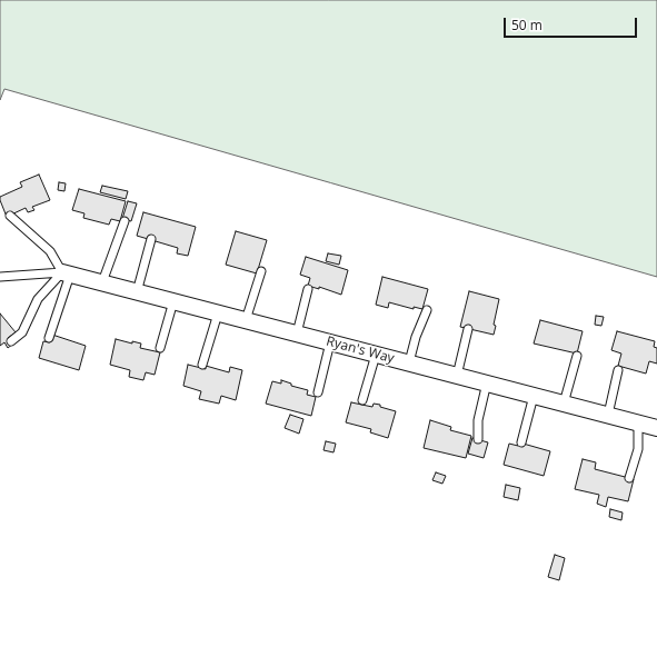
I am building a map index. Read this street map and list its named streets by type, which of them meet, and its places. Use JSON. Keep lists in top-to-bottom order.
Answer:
{
  "streets": {
    "street": ["Ryan's Way"]
  },
  "scale_bar": "50 m"
}
